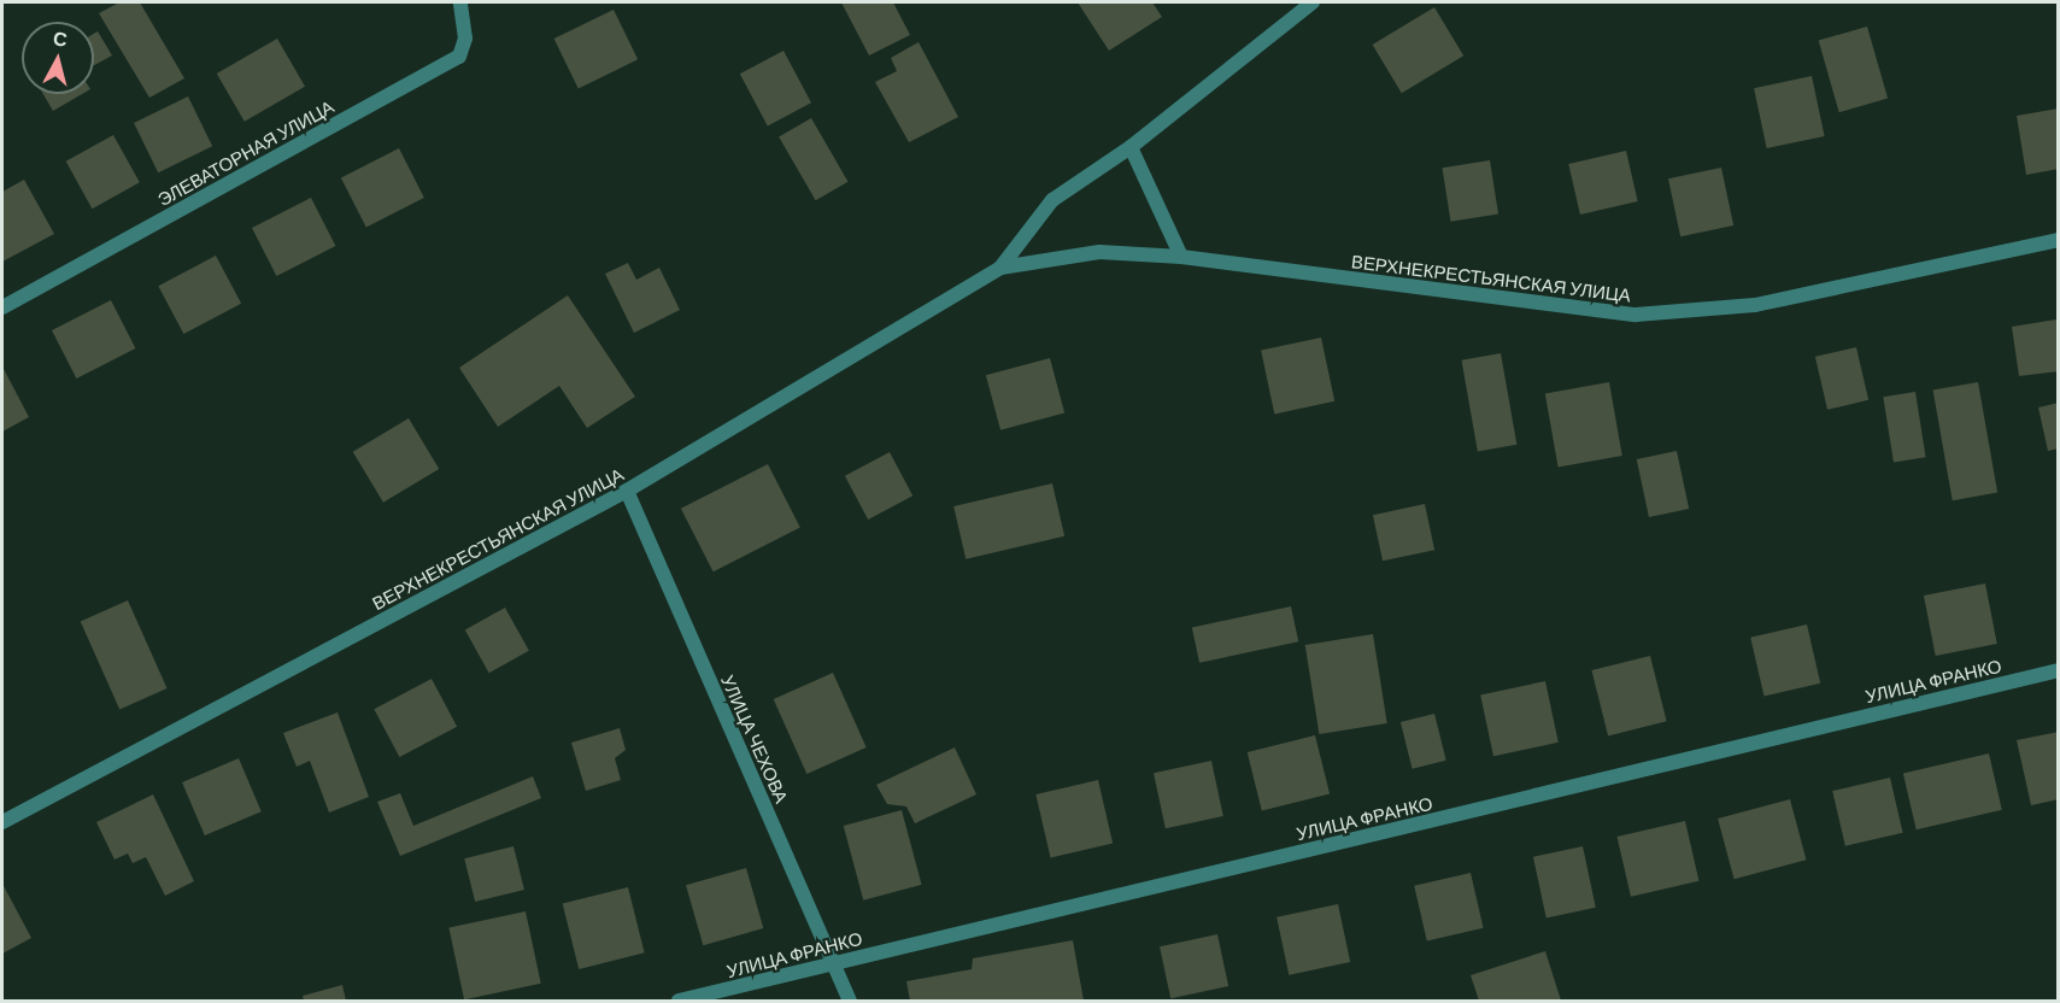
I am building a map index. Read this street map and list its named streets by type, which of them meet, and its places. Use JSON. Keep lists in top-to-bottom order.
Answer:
{
  "streets": {
    "street": [
      "ЭЛЕВАТОРНАЯ УЛИЦА",
      "ВЕРХНЕКРЕСТЬЯНСКАЯ УЛИЦА",
      "УЛИЦА ФРАНКО",
      "УЛИЦА ЧЕХОВА"
    ]
  },
  "crossings": [
    ["ВЕРХНЕКРЕСТЬЯНСКАЯ УЛИЦА", "УЛИЦА ЧЕХОВА"],
    ["УЛИЦА ФРАНКО", "УЛИЦА ЧЕХОВА"]
  ],
  "north": "top"
}
